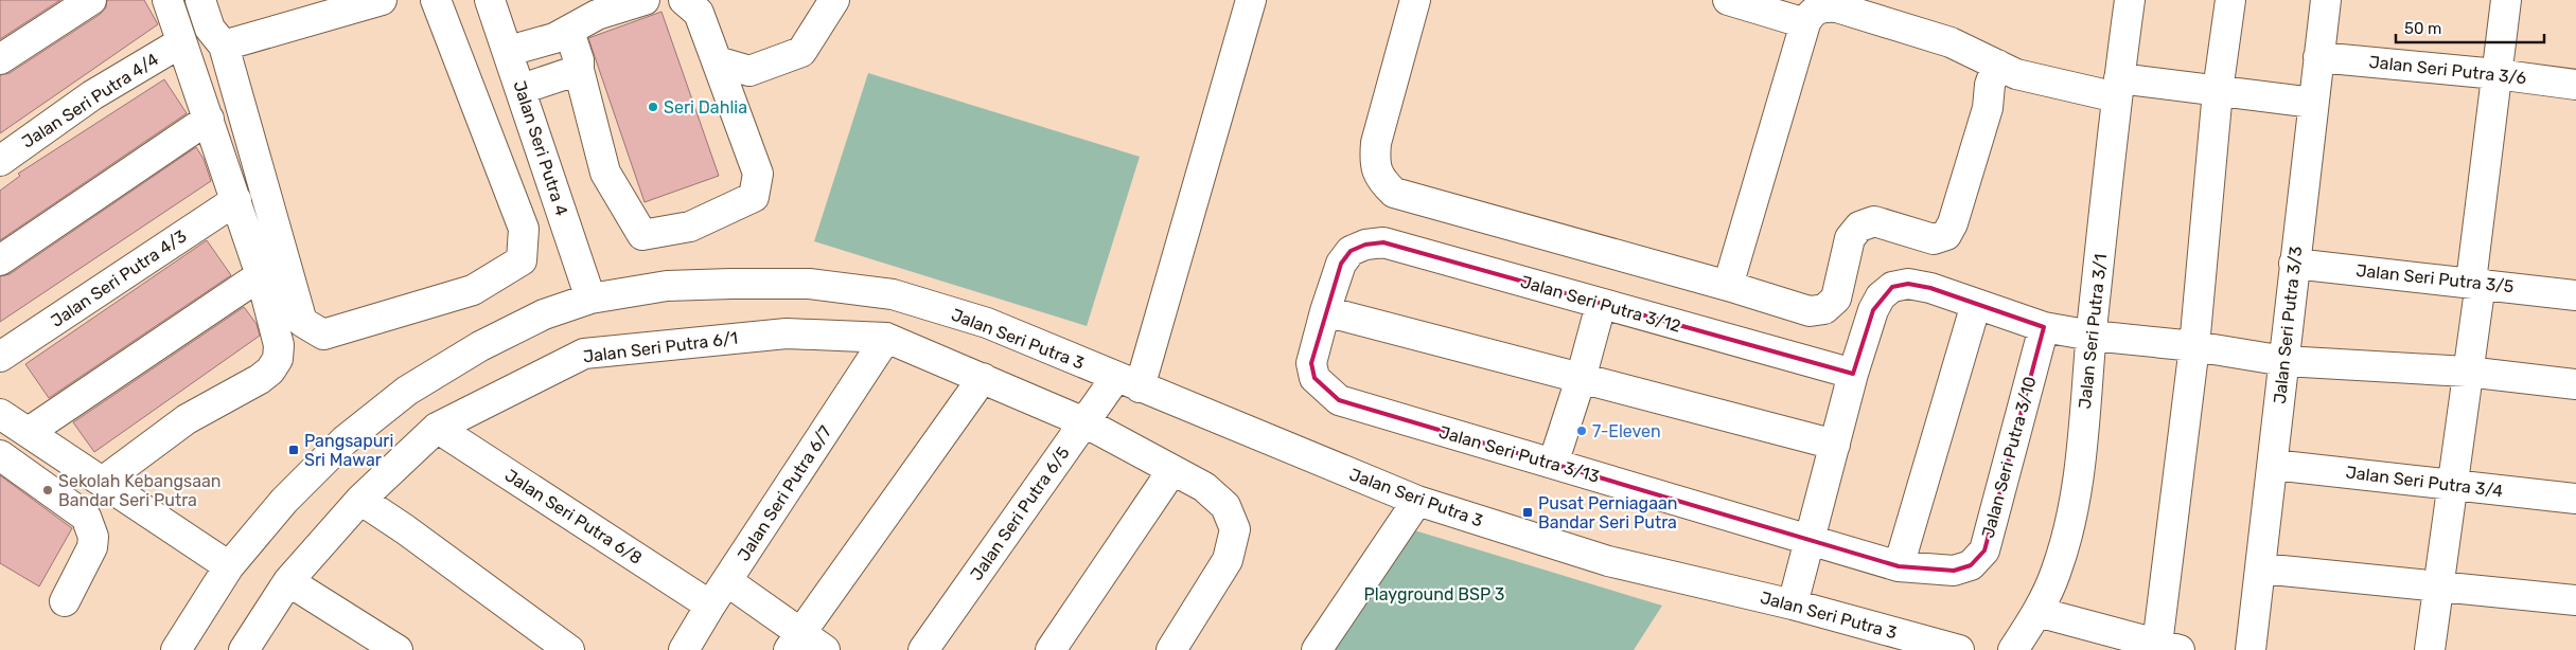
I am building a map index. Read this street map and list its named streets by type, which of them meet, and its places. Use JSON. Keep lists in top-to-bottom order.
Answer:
{
  "streets": {
    "street": [
      "Jalan Seri Putra 3/6",
      "Jalan Seri Putra 4/4",
      "Jalan Seri Putra 4",
      "Jalan Seri Putra 4/3",
      "Jalan Seri Putra 3/5",
      "Jalan Seri Putra 3/12",
      "Jalan Seri Putra 3/3",
      "Jalan Seri Putra 3/1",
      "Jalan Seri Putra 3",
      "Jalan Seri Putra 6/1",
      "Jalan Seri Putra 3/13",
      "Jalan Seri Putra 3/10",
      "Jalan Seri Putra 3/4",
      "Jalan Seri Putra 6/7",
      "Jalan Seri Putra 6/5",
      "Jalan Seri Putra 6/8"
    ]
  },
  "crossings": [
    ["Jalan Seri Putra 3/6", "Jalan Seri Putra 3/3"],
    ["Jalan Seri Putra 4", "Jalan Seri Putra 3"],
    ["Jalan Seri Putra 3/5", "Jalan Seri Putra 3/3"],
    ["Jalan Seri Putra 3/12", "Jalan Seri Putra 3/13"],
    ["Jalan Seri Putra 3/3", "Jalan Seri Putra 3/4"],
    ["Jalan Seri Putra 3", "Jalan Seri Putra 6/5"],
    ["Jalan Seri Putra 6/1", "Jalan Seri Putra 6/7"],
    ["Jalan Seri Putra 6/1", "Jalan Seri Putra 6/5"],
    ["Jalan Seri Putra 6/1", "Jalan Seri Putra 6/8"],
    ["Jalan Seri Putra 3/13", "Jalan Seri Putra 3/10"],
    ["Jalan Seri Putra 6/7", "Jalan Seri Putra 6/8"]
  ],
  "parks": ["Playground BSP 3"],
  "places": {
    "other": ["Seri Dahlia", "7-Eleven", "Sekolah Kebangsaan Bandar Seri Putra"],
    "transit": ["Pangsapuri Sri Mawar", "Pusat Perniagaan Bandar Seri Putra"]
  },
  "scale_bar": "50 m"
}
